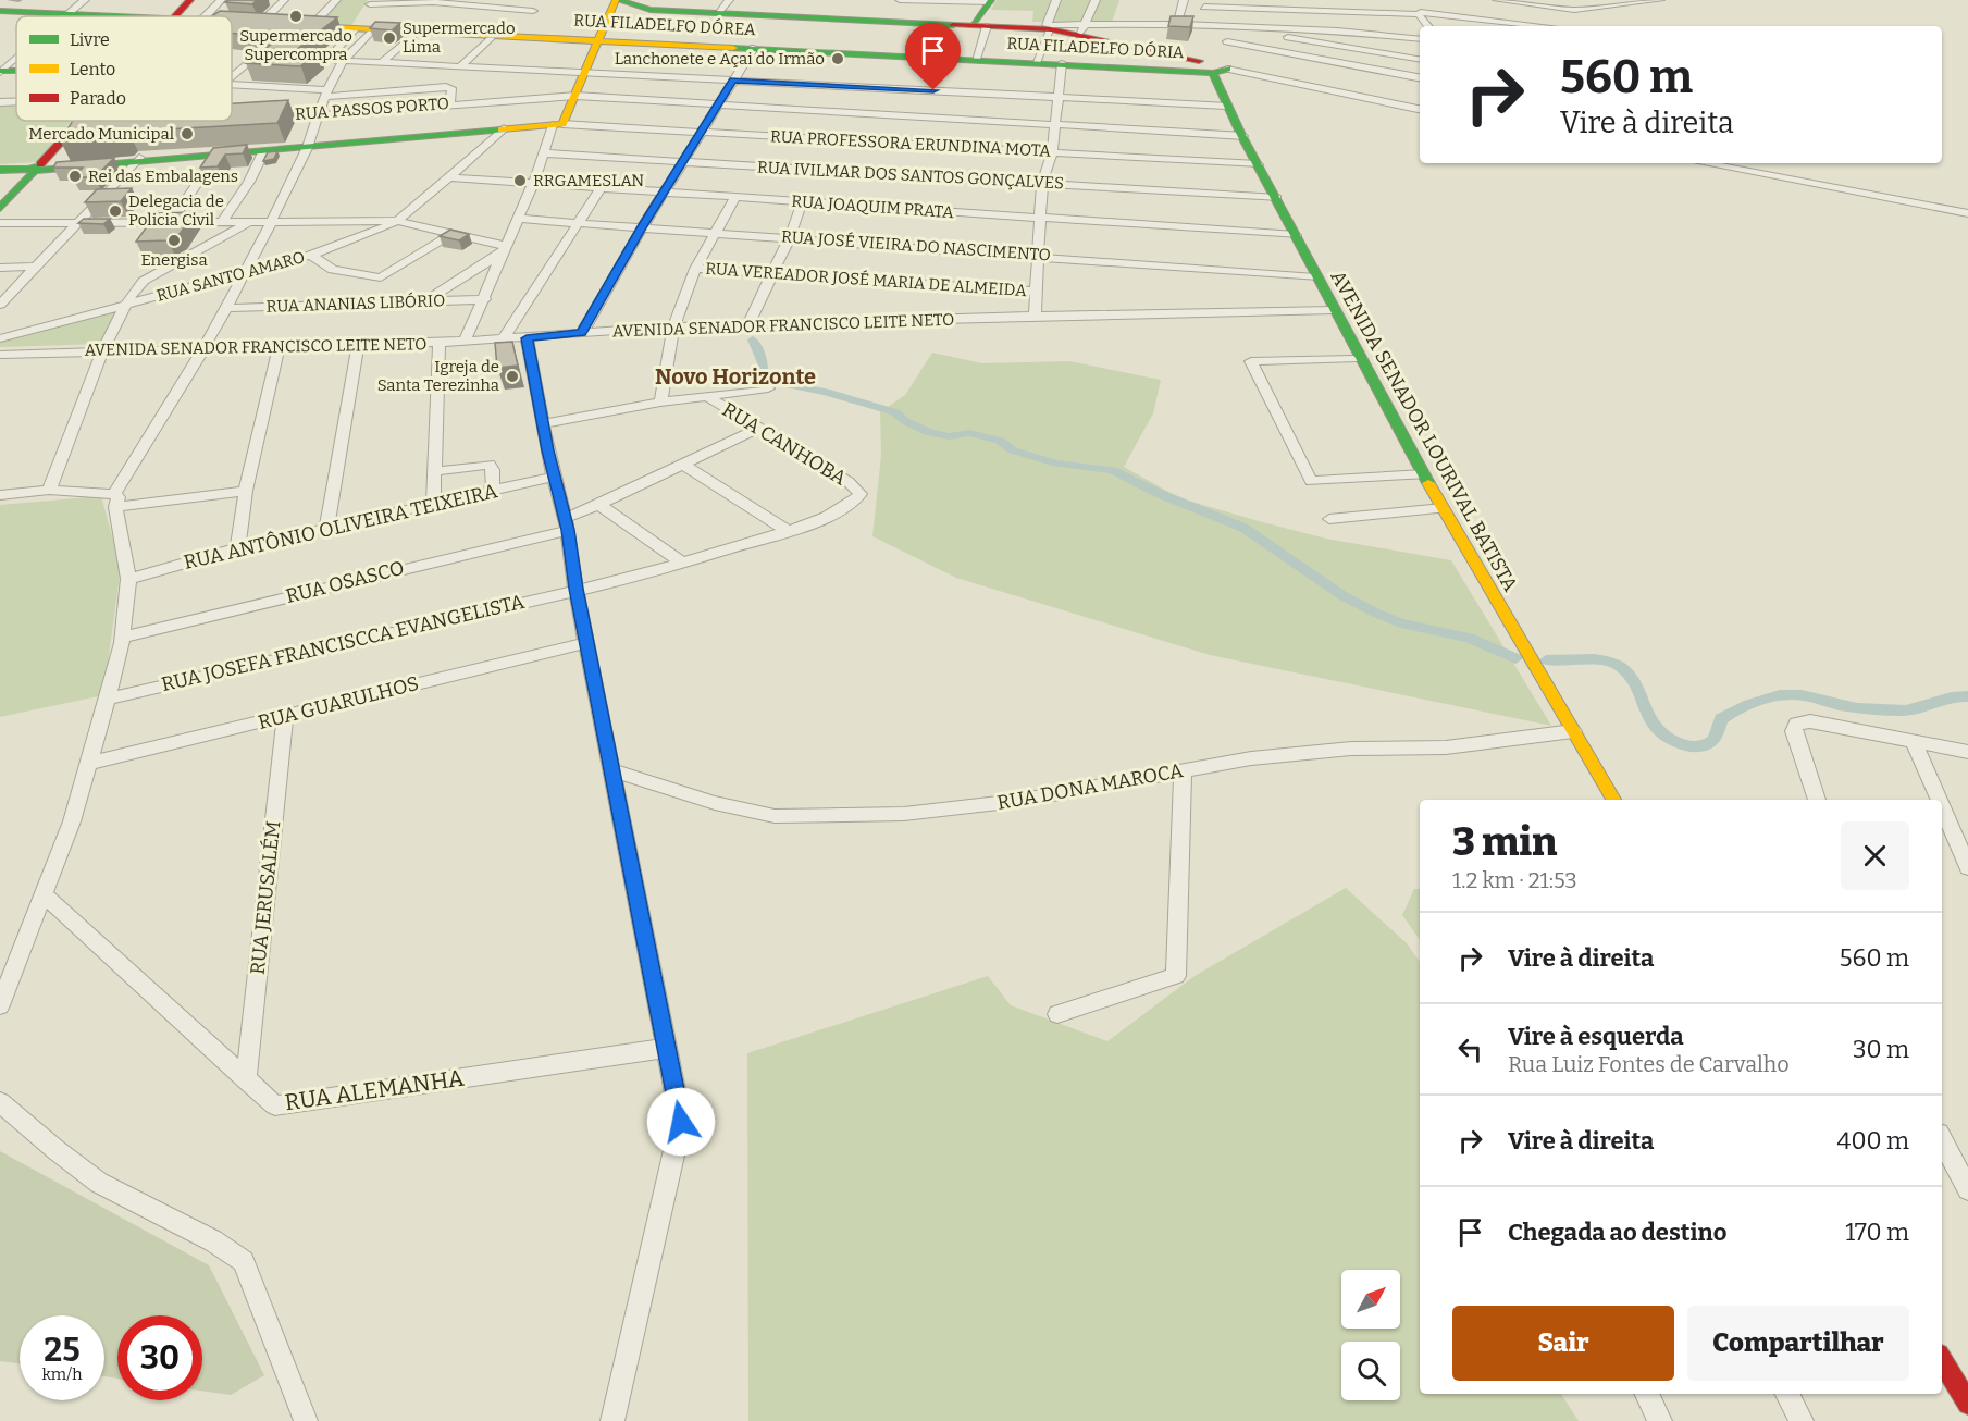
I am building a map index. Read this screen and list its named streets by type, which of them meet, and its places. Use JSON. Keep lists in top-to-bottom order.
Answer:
{
  "streets": {
    "street": [
      "RUA FILADELFO DÓREA",
      "RUA FILADELFO DÓRIA",
      "RUA PASSOS PORTO",
      "RUA PROFESSORA ERUNDINA MOTA",
      "RUA IVILMAR DOS SANTOS GONÇALVES",
      "RUA JOAQUIM PRATA",
      "RUA JOSÉ VIEIRA DO NASCIMENTO",
      "RUA SANTO AMARO",
      "RUA VEREADOR JOSÉ MARIA DE ALMEIDA",
      "RUA ANANIAS LIBÓRIO",
      "AVENIDA SENADOR FRANCISCO LEITE NETO",
      "AVENIDA SENADOR LOURIVAL BATISTA",
      "RUA CANHOBA",
      "RUA ANTÔNIO OLIVEIRA TEIXEIRA",
      "RUA OSASCO",
      "RUA JOSEFA FRANCISCCA EVANGELISTA",
      "RUA GUARULHOS",
      "RUA DONA MAROCA",
      "RUA JERUSALÉM",
      "RUA ALEMANHA"
    ]
  },
  "crossings": [
    ["RUA FILADELFO DÓREA", "RUA FILADELFO DÓRIA"],
    ["RUA FILADELFO DÓRIA", "AVENIDA SENADOR LOURIVAL BATISTA"],
    ["RUA PASSOS PORTO", "AVENIDA SENADOR LOURIVAL BATISTA"],
    ["RUA PROFESSORA ERUNDINA MOTA", "AVENIDA SENADOR LOURIVAL BATISTA"],
    ["RUA IVILMAR DOS SANTOS GONÇALVES", "AVENIDA SENADOR LOURIVAL BATISTA"],
    ["RUA JOAQUIM PRATA", "RUA SANTO AMARO"],
    ["RUA JOAQUIM PRATA", "AVENIDA SENADOR LOURIVAL BATISTA"],
    ["RUA JOSÉ VIEIRA DO NASCIMENTO", "AVENIDA SENADOR LOURIVAL BATISTA"],
    ["AVENIDA SENADOR FRANCISCO LEITE NETO", "AVENIDA SENADOR LOURIVAL BATISTA"],
    ["AVENIDA SENADOR LOURIVAL BATISTA", "RUA DONA MAROCA"],
    ["RUA CANHOBA", "RUA OSASCO"],
    ["RUA CANHOBA", "RUA JOSEFA FRANCISCCA EVANGELISTA"],
    ["RUA GUARULHOS", "RUA JERUSALÉM"],
    ["RUA JERUSALÉM", "RUA ALEMANHA"]
  ],
  "districts": ["Novo Horizonte"],
  "places": [
    "Supermercado Supercompra",
    "Supermercado Lima",
    "Lanchonete e Açai do Irmão",
    "Mercado Municipal",
    "Rei das Embalagens",
    "RRGAMESLAN",
    "Delegacia de Policia Civil",
    "Energisa",
    "Igreja de Santa Terezinha"
  ],
  "legend": ["Livre", "Lento", "Parado"],
  "north": "top right",
  "page": {
    "turn": ["560 m", "Vire à direita"],
    "heading": ["3 min", "1.2 km · 21:53"],
    "list": [
      {
        "name": "Vire à direita",
        "value": "560 m"
      },
      {
        "name": "Vire à esquerda",
        "note": "Rua Luiz Fontes de Carvalho",
        "value": "30 m"
      },
      {
        "name": "Vire à direita",
        "value": "400 m"
      },
      {
        "name": "Chegada ao destino",
        "value": "170 m"
      }
    ],
    "buttons": ["Sair", "Compartilhar"],
    "speed": "25 km/h",
    "limit": "30"
  }
}
